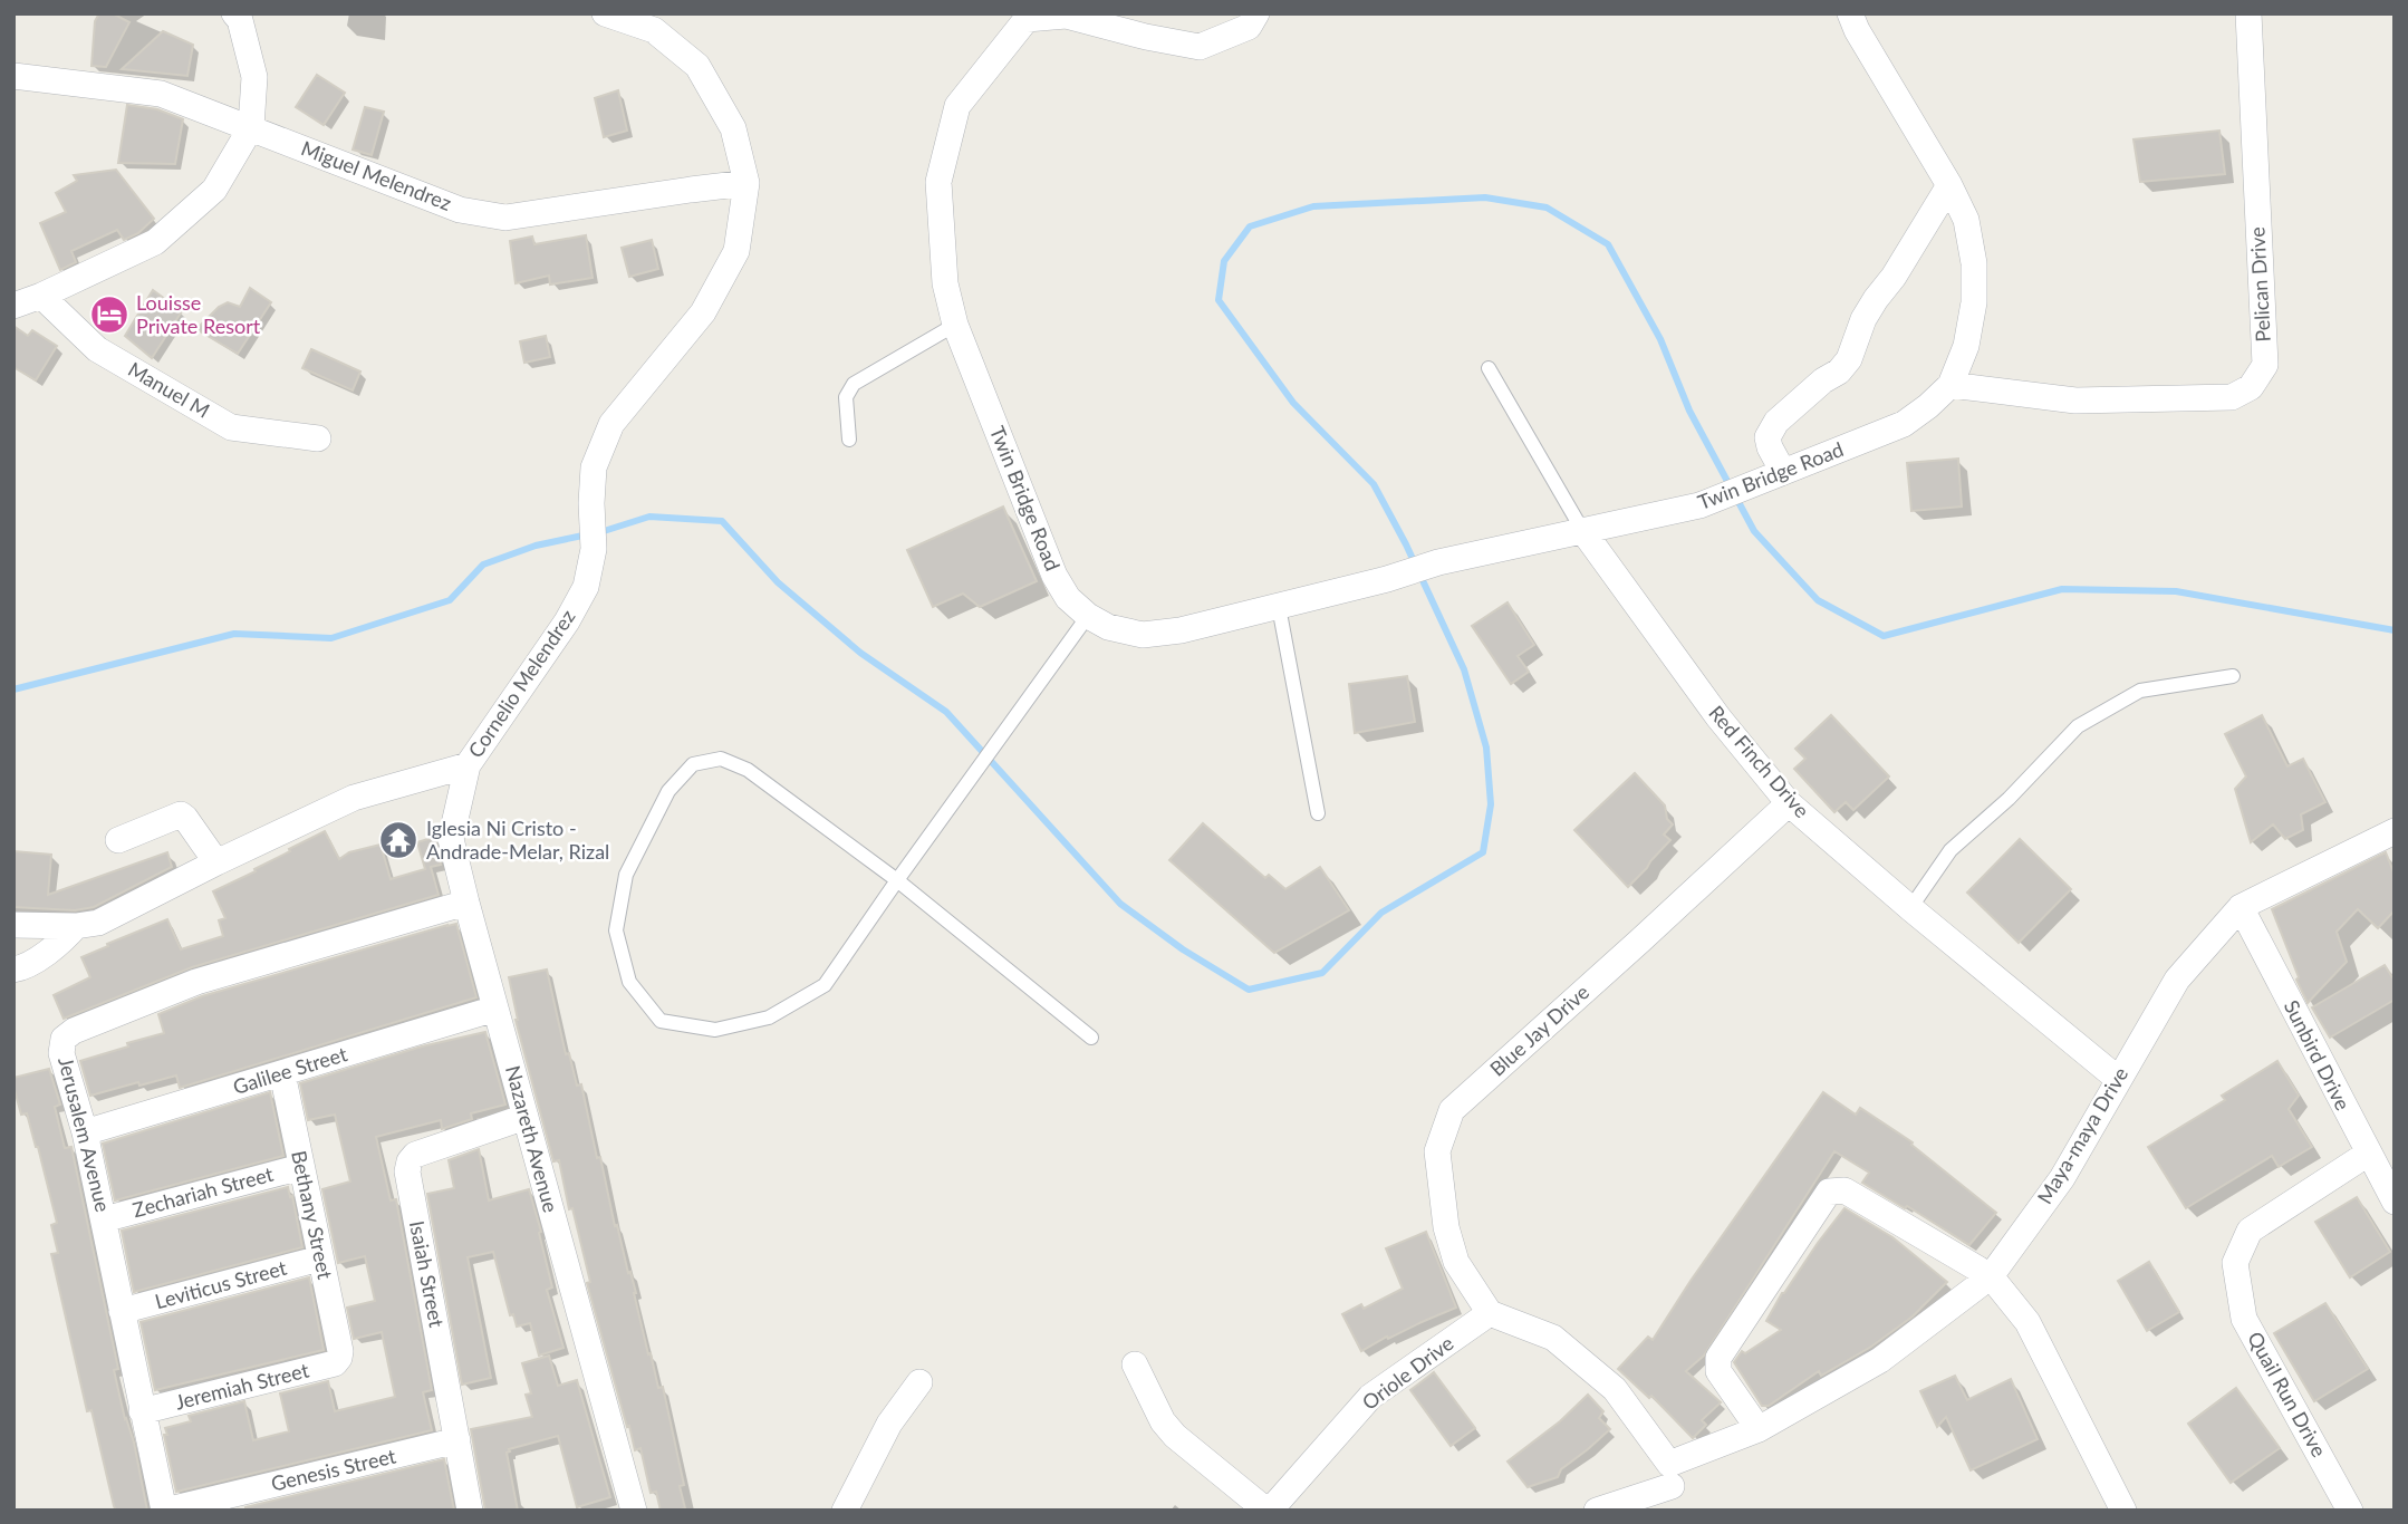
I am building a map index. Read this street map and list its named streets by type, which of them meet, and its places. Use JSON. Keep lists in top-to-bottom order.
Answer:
{
  "streets": {
    "street": [
      "Miguel Melendrez",
      "Pelican Drive",
      "Manuel M",
      "Twin Bridge Road",
      "Cornelio Melendrez",
      "Red Finch Drive",
      "Blue Jay Drive",
      "Sunbird Drive",
      "Galilee Street",
      "Jerusalem Avenue",
      "Maya-maya Drive",
      "Nazareth Avenue",
      "Zechariah Street",
      "Bethany Street",
      "Isaiah Street",
      "Leviticus Street",
      "Oriole Drive",
      "Jeremiah Street",
      "Quail Run Drive",
      "Genesis Street"
    ]
  },
  "crossings": [
    ["Miguel Melendrez", "Cornelio Melendrez"],
    ["Pelican Drive", "Twin Bridge Road"],
    ["Twin Bridge Road", "Red Finch Drive"],
    ["Cornelio Melendrez", "Nazareth Avenue"],
    ["Red Finch Drive", "Blue Jay Drive"],
    ["Red Finch Drive", "Maya-maya Drive"],
    ["Blue Jay Drive", "Oriole Drive"],
    ["Sunbird Drive", "Maya-maya Drive"],
    ["Sunbird Drive", "Quail Run Drive"],
    ["Galilee Street", "Jerusalem Avenue"],
    ["Galilee Street", "Nazareth Avenue"],
    ["Galilee Street", "Bethany Street"],
    ["Jerusalem Avenue", "Nazareth Avenue"],
    ["Jerusalem Avenue", "Zechariah Street"],
    ["Jerusalem Avenue", "Leviticus Street"],
    ["Jerusalem Avenue", "Jeremiah Street"],
    ["Jerusalem Avenue", "Genesis Street"],
    ["Nazareth Avenue", "Isaiah Street"],
    ["Zechariah Street", "Bethany Street"],
    ["Bethany Street", "Leviticus Street"],
    ["Bethany Street", "Jeremiah Street"],
    ["Isaiah Street", "Genesis Street"]
  ],
  "places": {
    "hotel": ["Louisse Private Resort"],
    "temple": ["Iglesia Ni Cristo - Andrade-Melar, Rizal"]
  }
}
